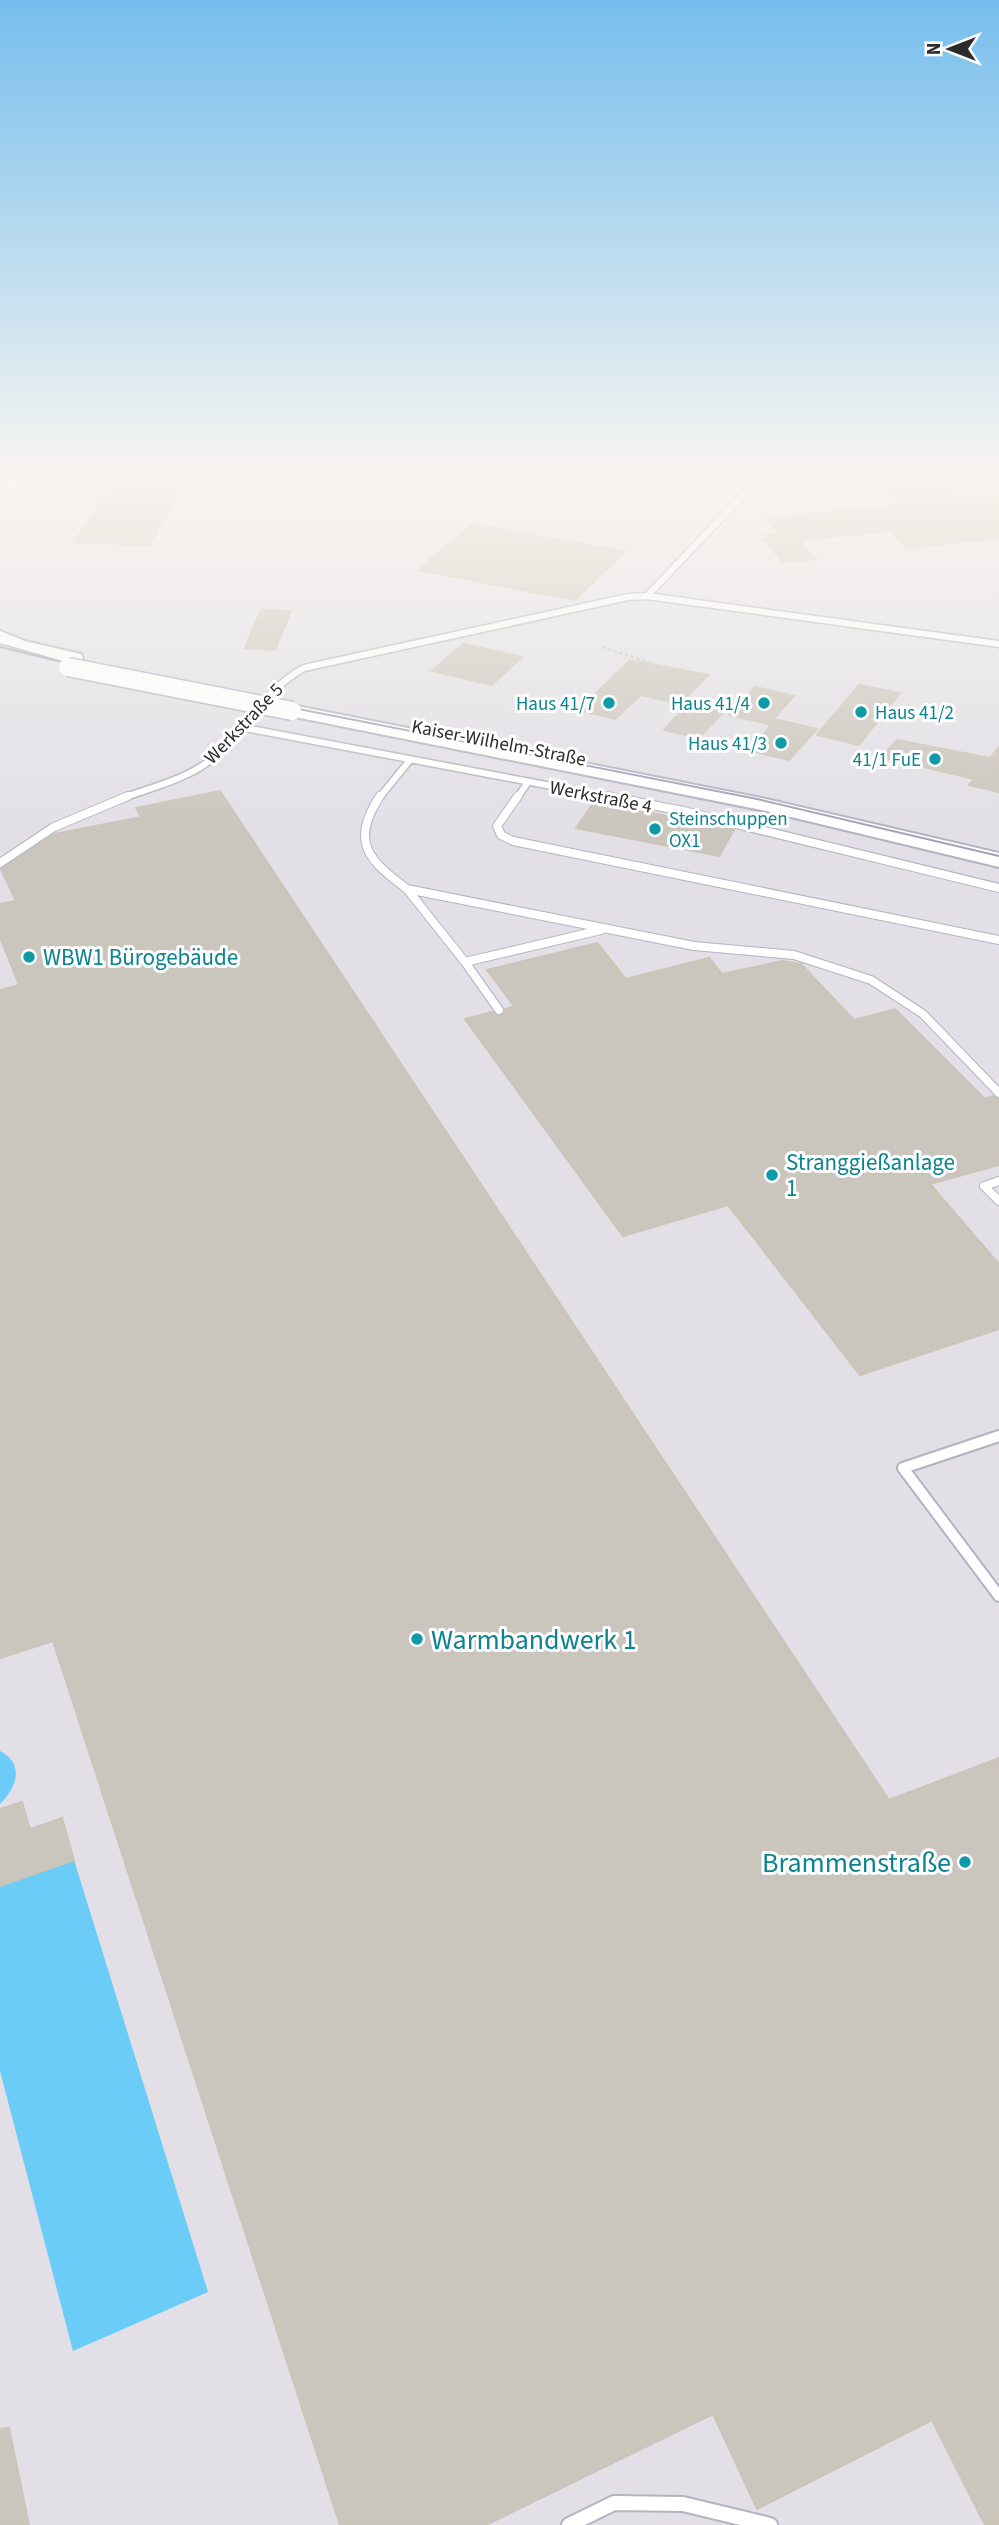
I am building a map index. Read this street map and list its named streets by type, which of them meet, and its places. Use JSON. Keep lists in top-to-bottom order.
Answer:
{
  "streets": {
    "main road": ["Kaiser-Wilhelm-Straße"],
    "lane": ["Werkstraße 5", "Werkstraße 4"]
  },
  "crossings": [
    ["Werkstraße 5", "Werkstraße 4"]
  ],
  "places": [
    "Haus 41/7",
    "Haus 41/4",
    "Haus 41/2",
    "Haus 41/3",
    "41/1 FuE",
    "Steinschuppen OX1",
    "WBW1 Bürogebäude",
    "Stranggießanlage 1",
    "Warmbandwerk 1",
    "Brammenstraße"
  ],
  "north": "left"
}
